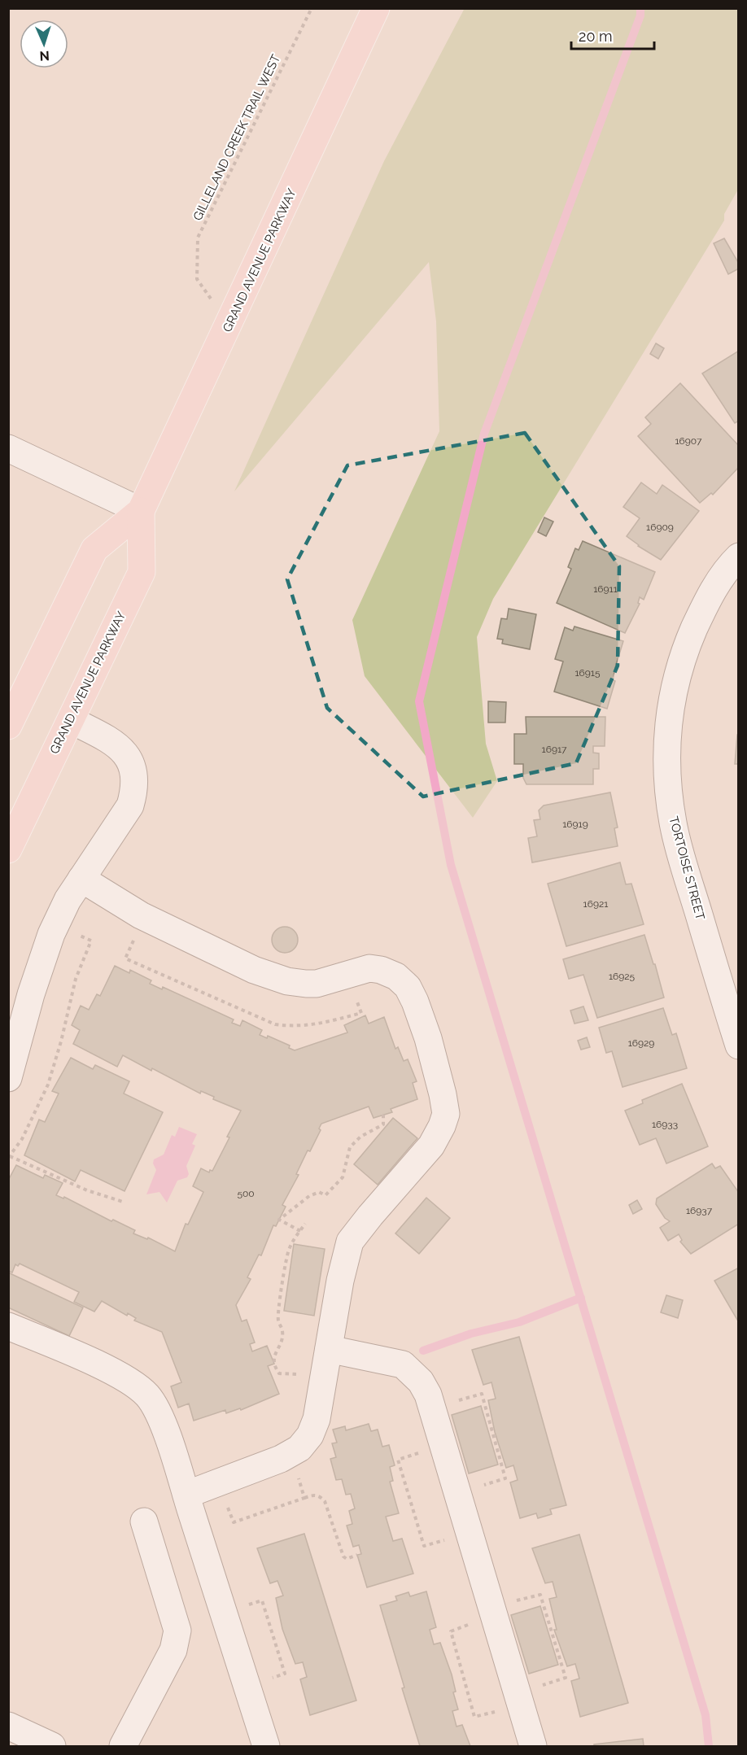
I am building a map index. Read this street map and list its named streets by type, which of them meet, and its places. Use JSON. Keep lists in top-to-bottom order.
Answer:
{
  "streets": {
    "main road": ["GRAND AVENUE PARKWAY"],
    "street": ["TORTOISE STREET"],
    "path": ["GILLELAND CREEK TRAIL WEST"]
  },
  "house_numbers": [
    "16907",
    "16909",
    "16911",
    "16915",
    "16917",
    "16919",
    "16921",
    "16925",
    "16929",
    "16933",
    "500",
    "16937"
  ],
  "scale_bar": "20 m",
  "north": "bottom"
}
